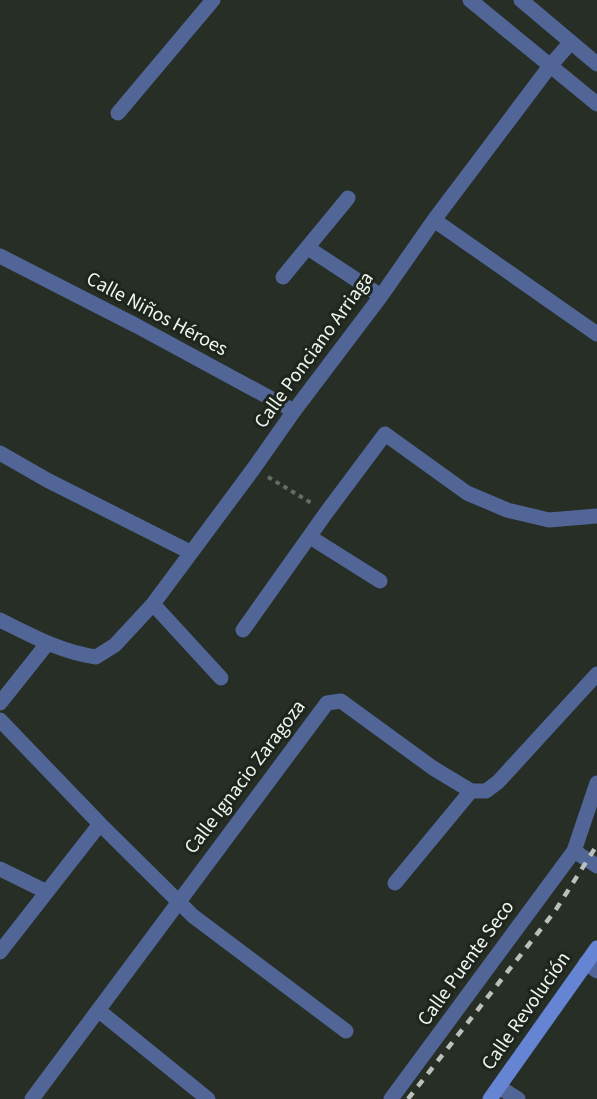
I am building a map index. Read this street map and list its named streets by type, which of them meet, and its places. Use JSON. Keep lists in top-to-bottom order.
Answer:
{
  "streets": {
    "street": [
      "Calle Niños Héroes",
      "Calle Ponciano Arriaga",
      "Calle Ignacio Zaragoza",
      "Calle Puente Seco",
      "Calle Revolución"
    ]
  },
  "crossings": [
    ["Calle Niños Héroes", "Calle Ponciano Arriaga"]
  ]
}
